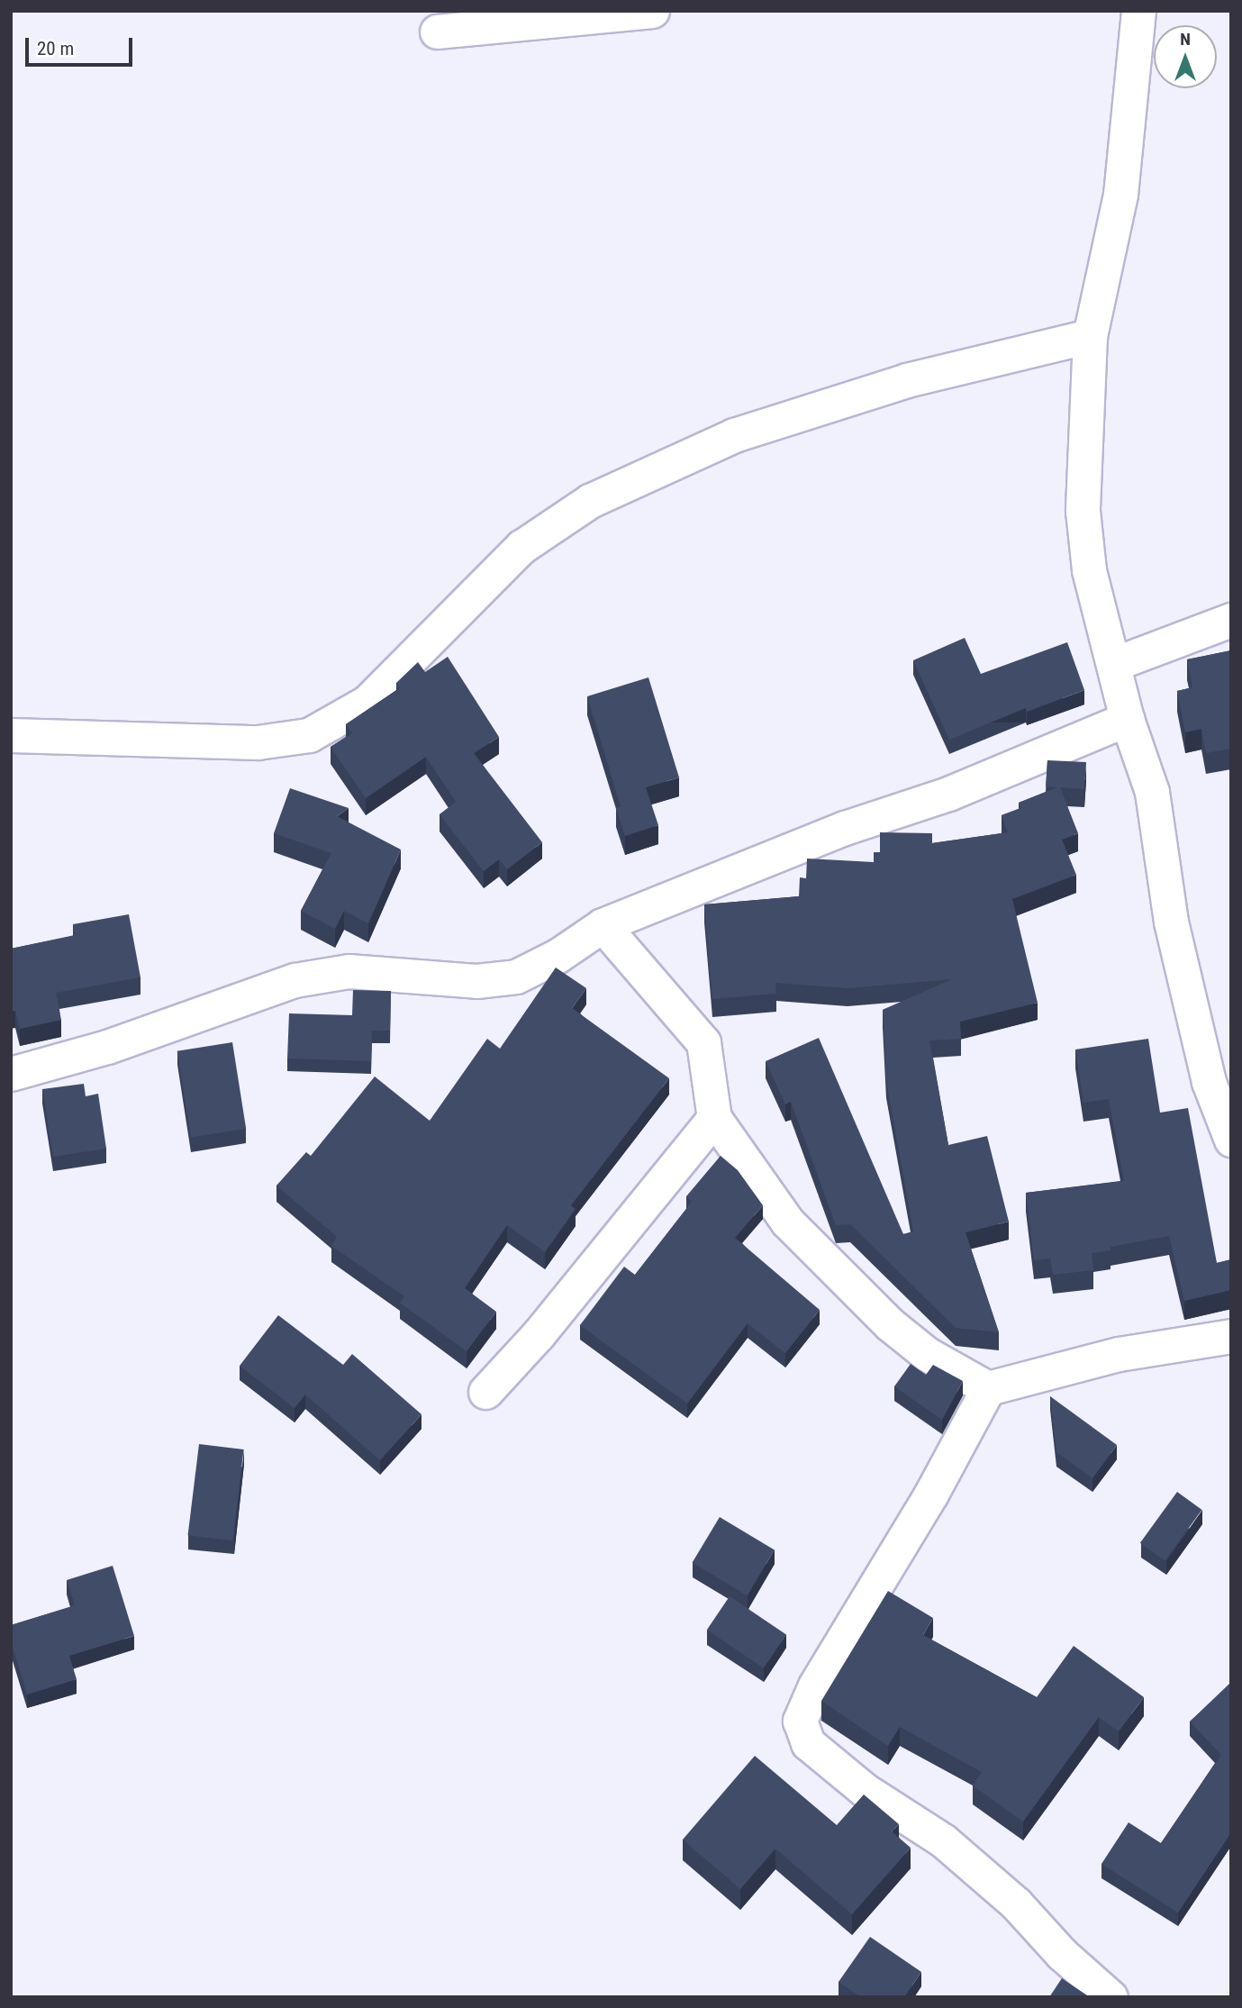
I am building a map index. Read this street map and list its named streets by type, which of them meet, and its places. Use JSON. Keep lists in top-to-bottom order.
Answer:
{
  "scale_bar": "20 m",
  "north": "top"
}
